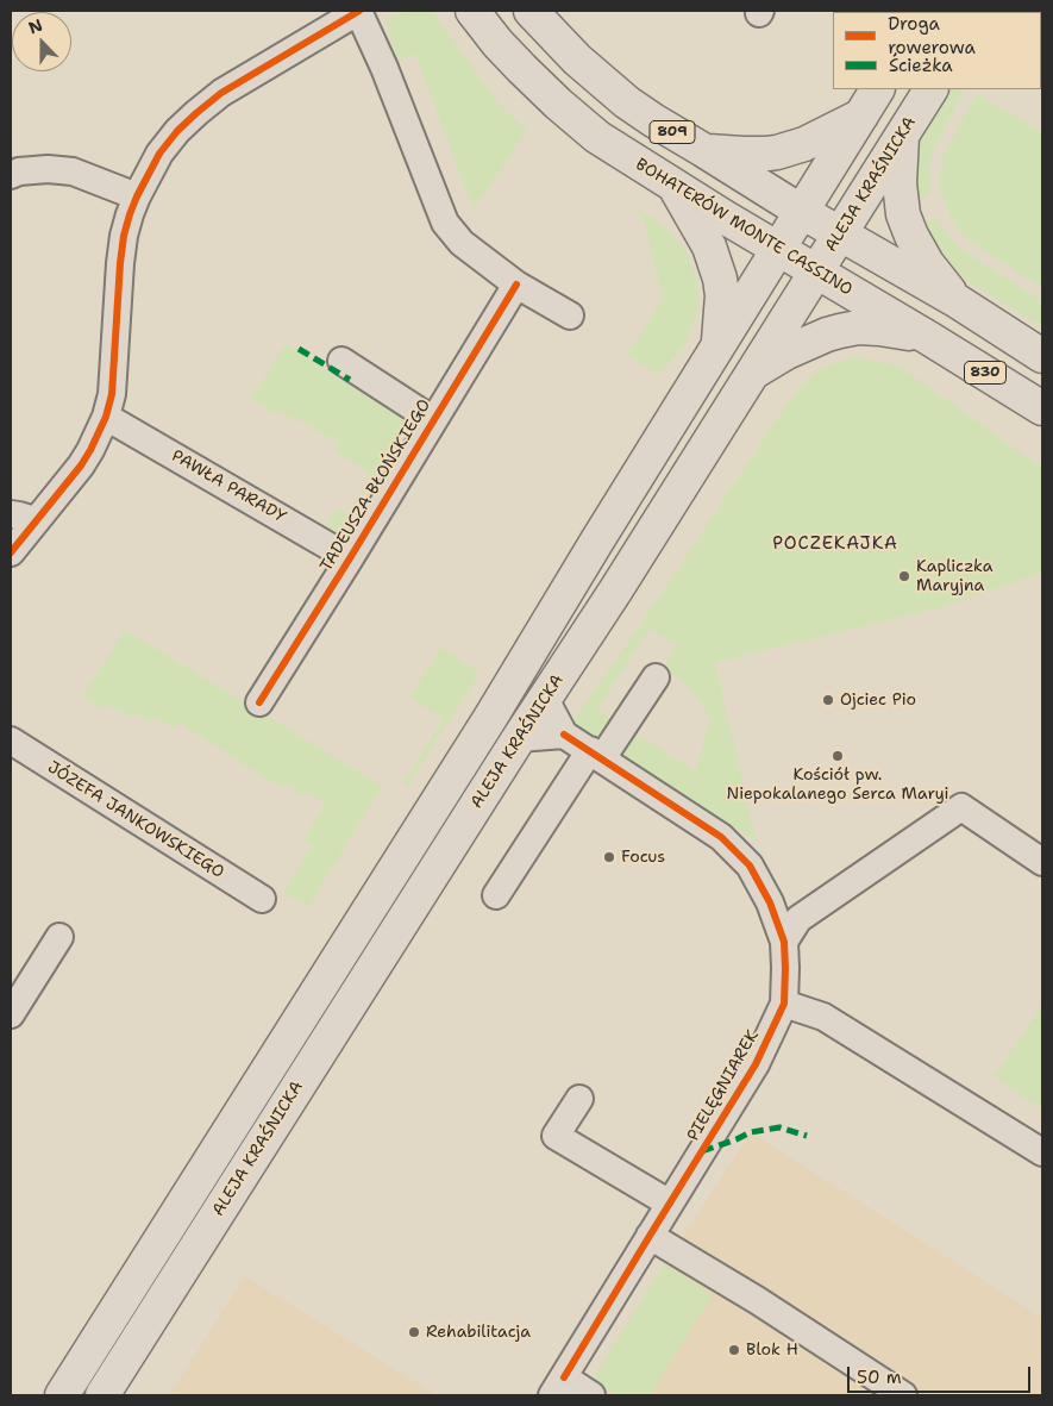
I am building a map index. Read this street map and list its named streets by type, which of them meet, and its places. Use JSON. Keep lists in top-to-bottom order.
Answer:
{
  "streets": {
    "main road": [
      "809",
      "ALEJA KRAŚNICKA",
      "BOHATERÓW MONTE CASSINO",
      "830"
    ],
    "street": [
      "TADEUSZA BŁOŃSKIEGO",
      "PAWŁA PARADY",
      "JÓZEFA JANKOWSKIEGO",
      "PIELĘGNIAREK"
    ]
  },
  "crossings": [
    ["809", "ALEJA KRAŚNICKA"],
    ["809", "830"],
    ["ALEJA KRAŚNICKA", "BOHATERÓW MONTE CASSINO"],
    ["ALEJA KRAŚNICKA", "830"],
    ["TADEUSZA BŁOŃSKIEGO", "PAWŁA PARADY"]
  ],
  "districts": ["POCZEKAJKA"],
  "places": [
    "Kapliczka Maryjna",
    "Ojciec Pio",
    "Kościół pw. Niepokalanego Serca Maryi",
    "Focus",
    "Rehabilitacja",
    "Blok H"
  ],
  "legend": ["Droga rowerowa", "Ścieżka"],
  "scale_bar": "50 m",
  "north": "top"
}
